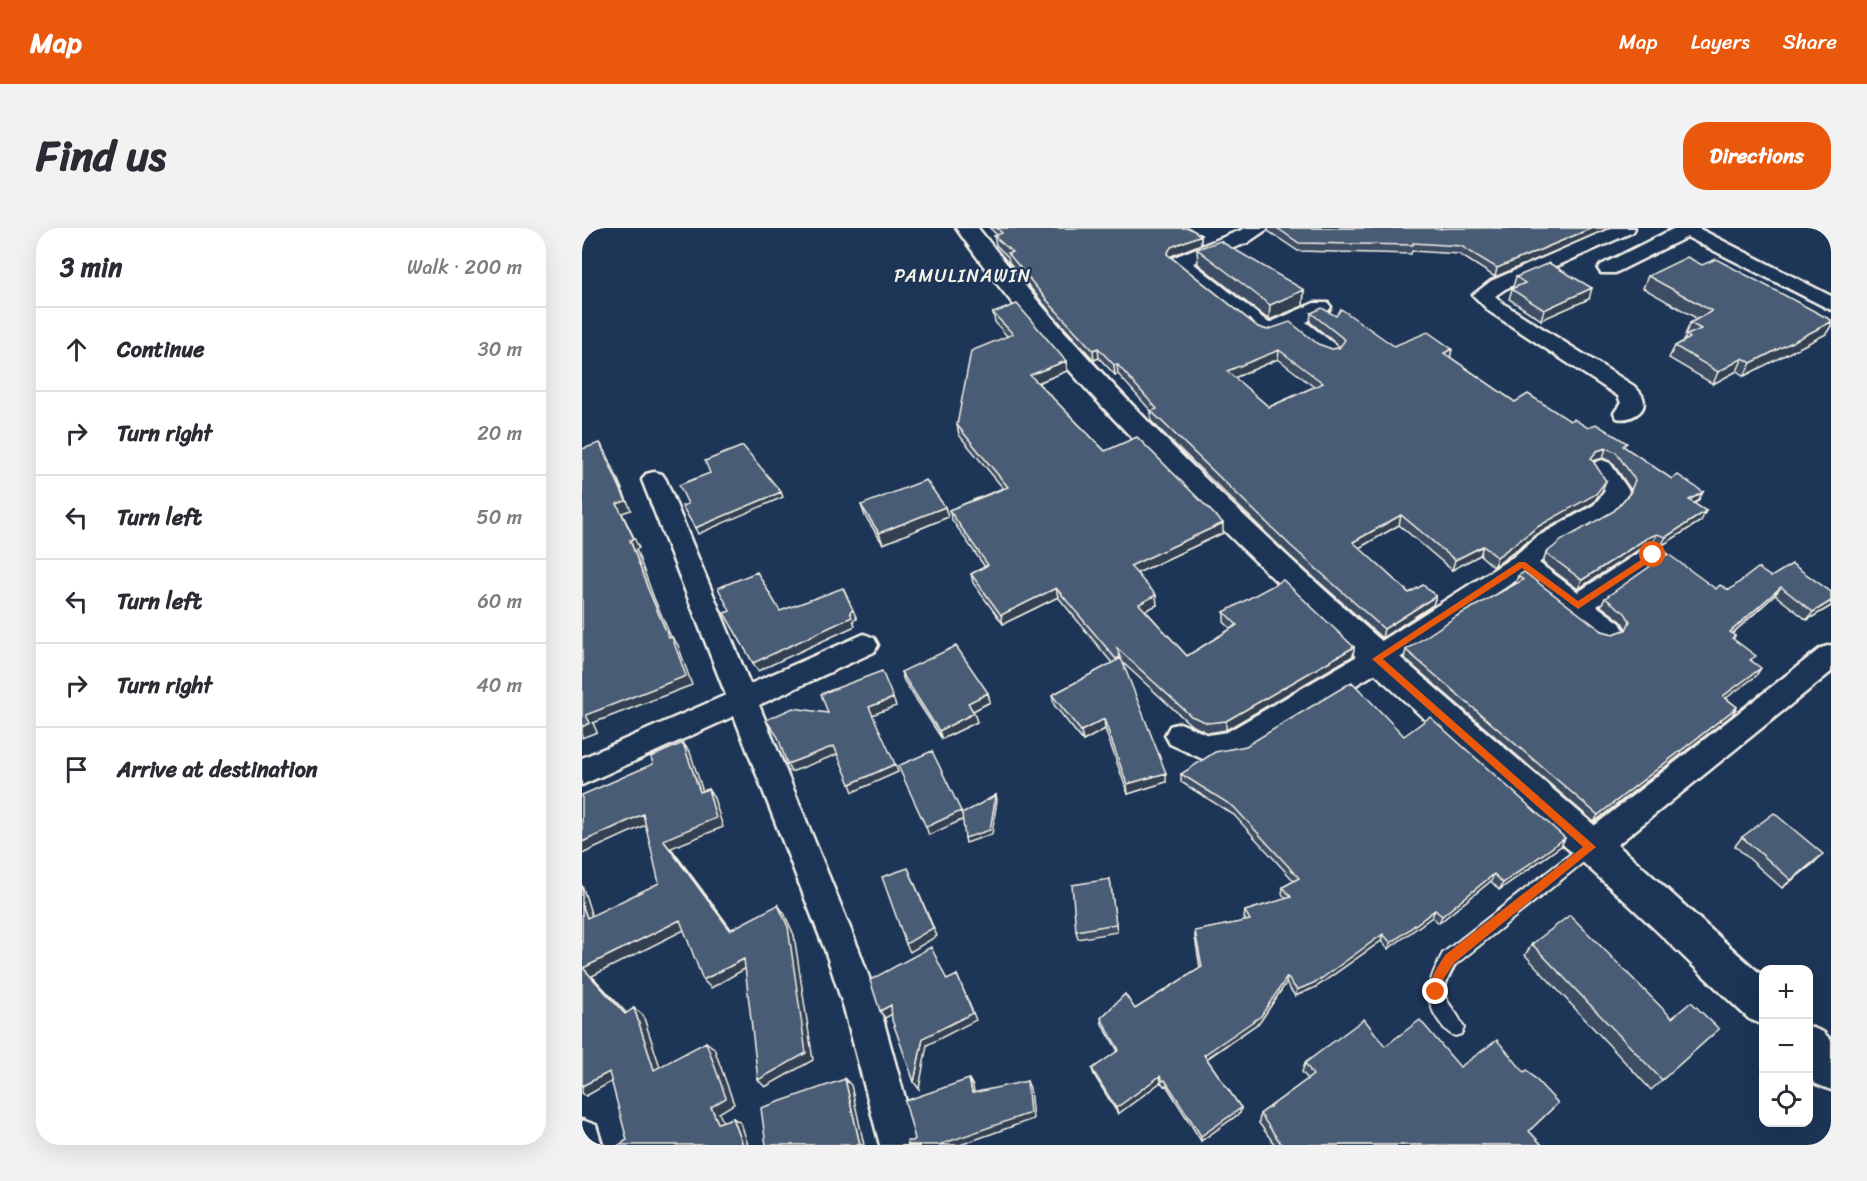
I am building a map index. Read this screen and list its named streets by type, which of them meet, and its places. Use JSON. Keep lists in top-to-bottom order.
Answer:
{
  "districts": ["PAMULINAWIN"],
  "page": {
    "header": "Map",
    "nav": ["Map", "Layers", "Share"],
    "title": "Find us",
    "buttons": "Directions",
    "heading": ["3 min", "Walk · 200 m"],
    "list": [
      ["Continue", "30 m"],
      ["Turn right", "20 m"],
      ["Turn left", "50 m"],
      ["Turn left", "60 m"],
      ["Turn right", "40 m"],
      "Arrive at destination"
    ],
    "map_buttons": ["+", "−"]
  }
}
